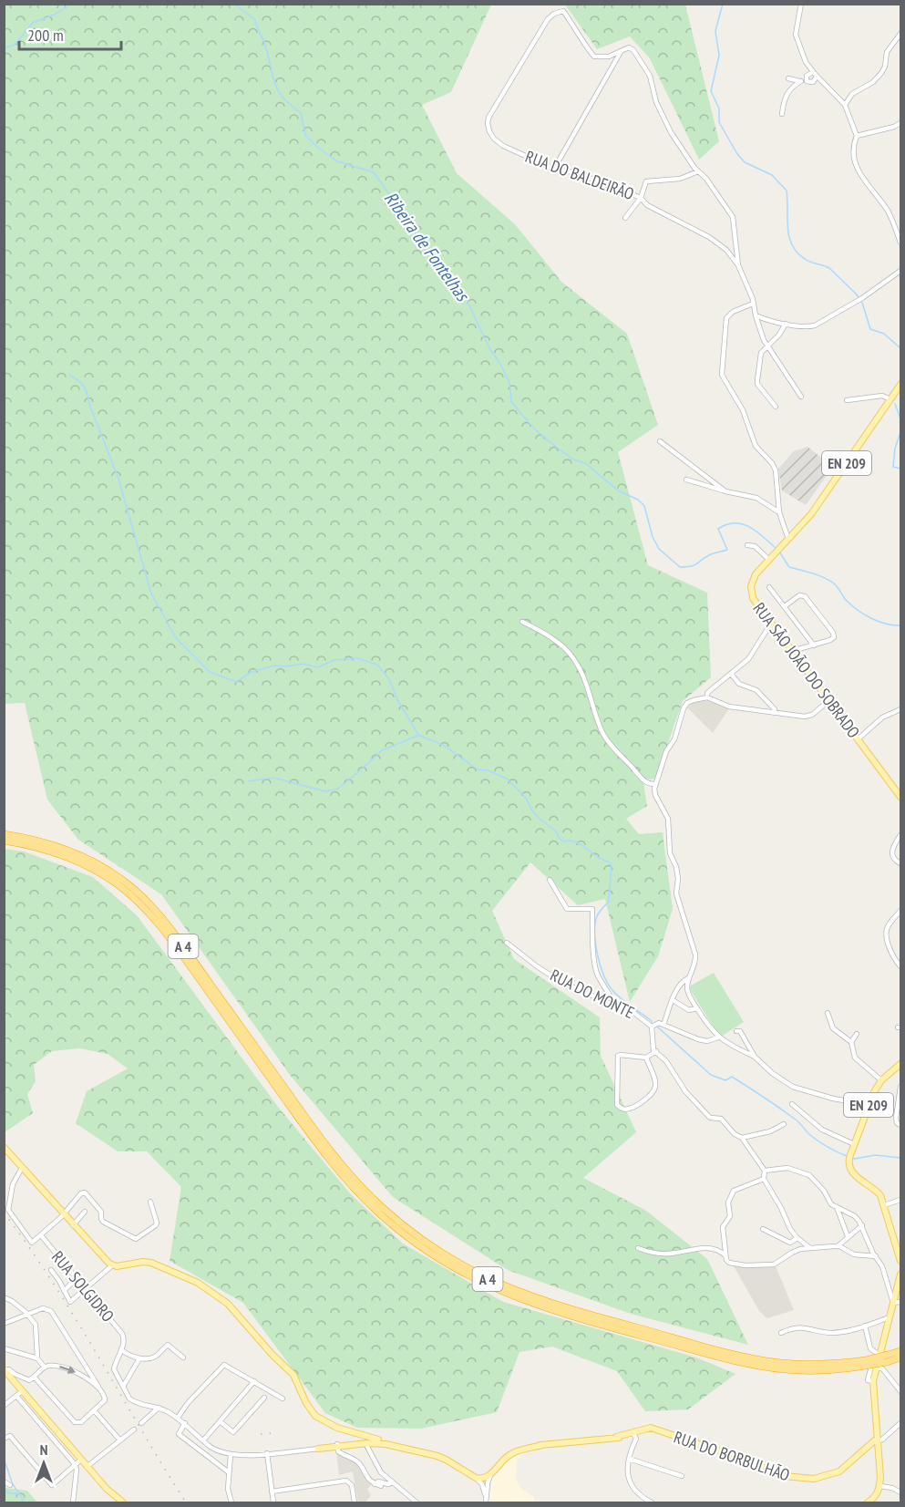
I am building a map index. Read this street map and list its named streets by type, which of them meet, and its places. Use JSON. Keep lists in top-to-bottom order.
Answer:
{
  "streets": {
    "highway": ["A 4"],
    "main road": ["EN 209", "RUA SÃO JOÃO DO SOBRADO", "RUA DO BORBULHÃO"],
    "street": ["RUA DO BALDEIRÃO", "RUA DO MONTE", "RUA SOLGIDRO"]
  },
  "water": ["Ribeira de Fontelhas"],
  "scale_bar": "200 m",
  "north": "top"
}
